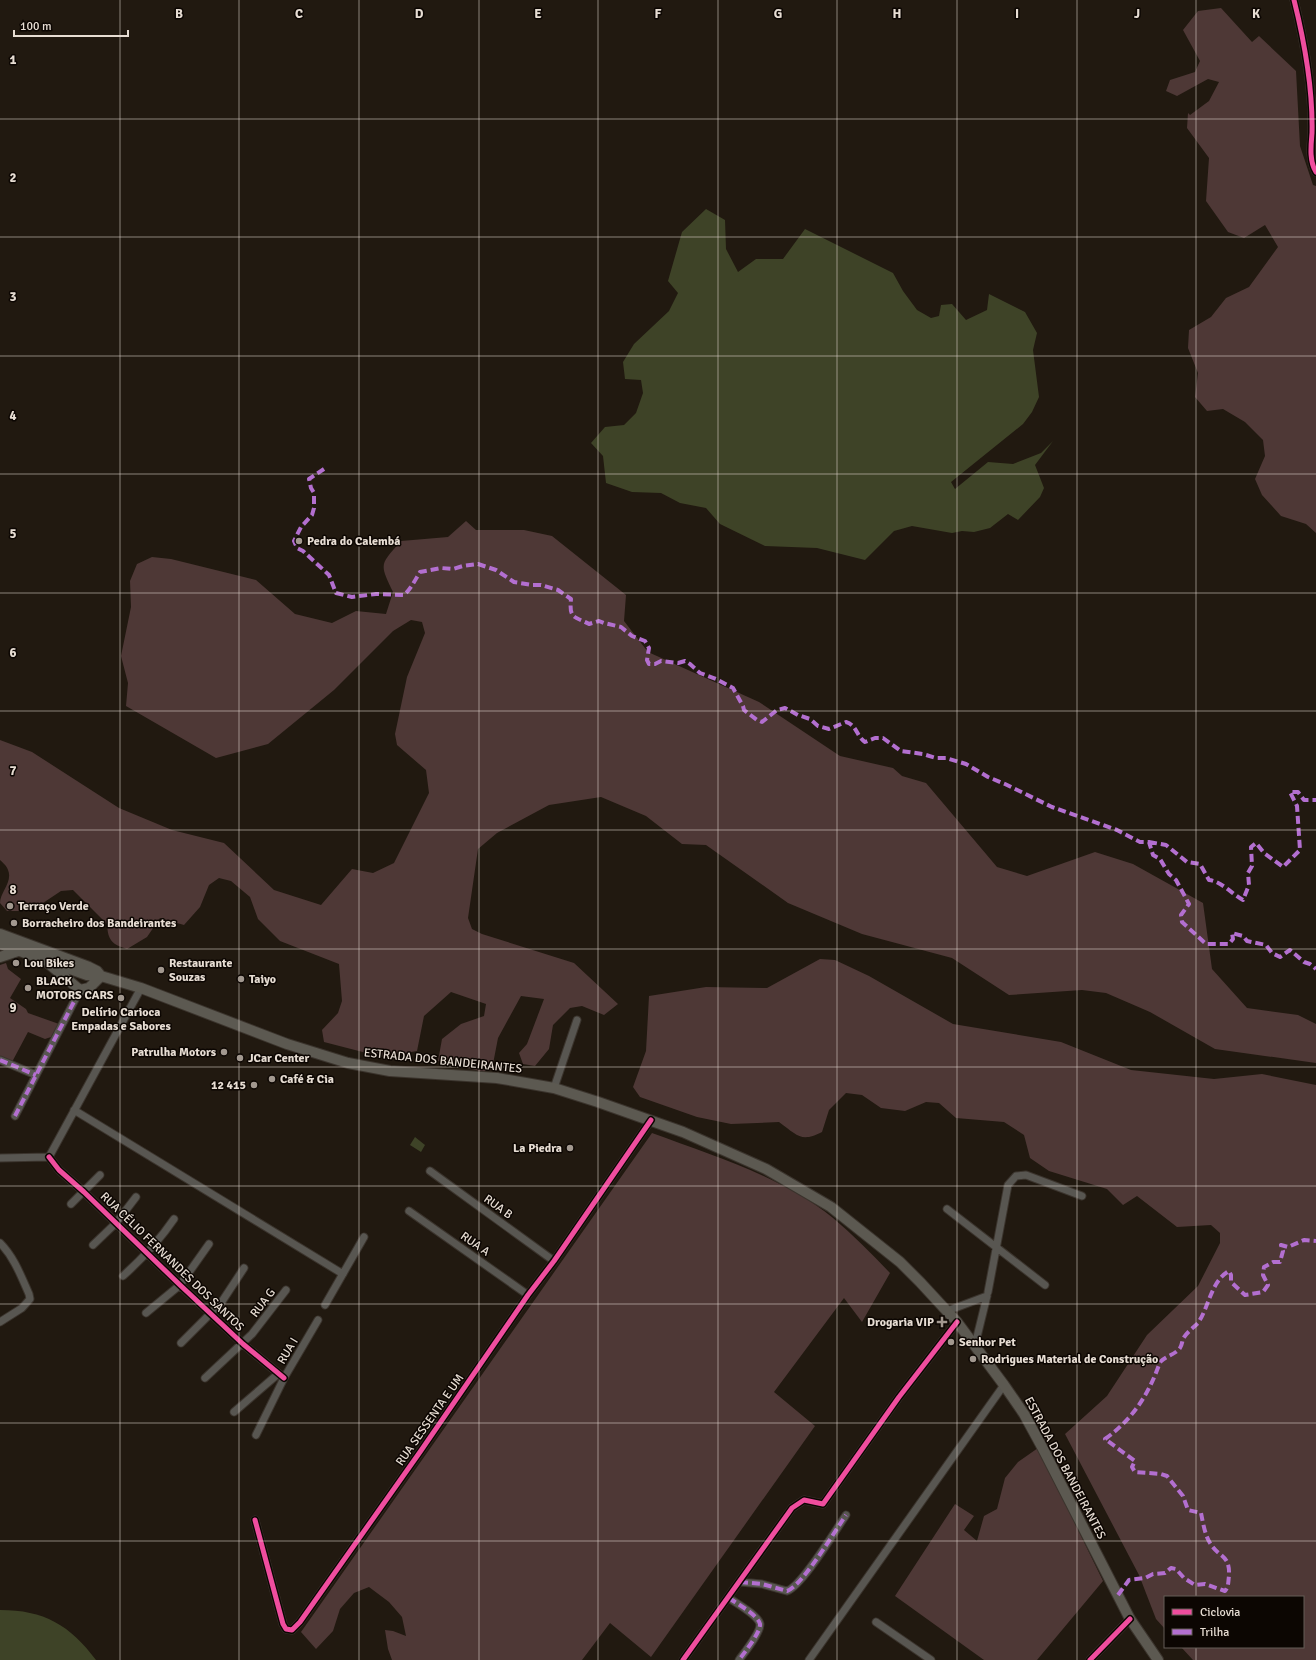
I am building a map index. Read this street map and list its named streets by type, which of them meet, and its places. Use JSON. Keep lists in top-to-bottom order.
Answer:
{
  "streets": {
    "main road": ["ESTRADA DOS BANDEIRANTES"],
    "street": [
      "RUA B",
      "RUA A",
      "RUA CÉLIO FERNANDES DOS SANTOS",
      "RUA G",
      "RUA I",
      "RUA SESSENTA E UM"
    ]
  },
  "crossings": [
    ["ESTRADA DOS BANDEIRANTES", "RUA SESSENTA E UM"],
    ["RUA B", "RUA SESSENTA E UM"],
    ["RUA A", "RUA SESSENTA E UM"],
    ["RUA CÉLIO FERNANDES DOS SANTOS", "RUA G"],
    ["RUA CÉLIO FERNANDES DOS SANTOS", "RUA I"]
  ],
  "places": {
    "other": [
      "Pedra do Calembá",
      "Terraço Verde",
      "Borracheiro dos Bandeirantes",
      "Lou Bikes",
      "Restaurante Souzas",
      "Taiyo",
      "BLACK MOTORS CARS",
      "Delírio Carioca Empadas e Sabores",
      "Patrulha Motors",
      "JCar Center",
      "Café & Cia",
      "12 415",
      "La Piedra",
      "Senhor Pet",
      "Rodrigues Material de Construção"
    ],
    "health": ["Drogaria VIP"]
  },
  "legend": ["Ciclovia", "Trilha"],
  "scale_bar": "100 m",
  "grid": {
    "columns": [
      "B",
      "C",
      "D",
      "E",
      "F",
      "G",
      "H",
      "I",
      "J",
      "K"
    ],
    "rows": [
      "1",
      "2",
      "3",
      "4",
      "5",
      "6",
      "7",
      "8",
      "9"
    ]
  }
}
